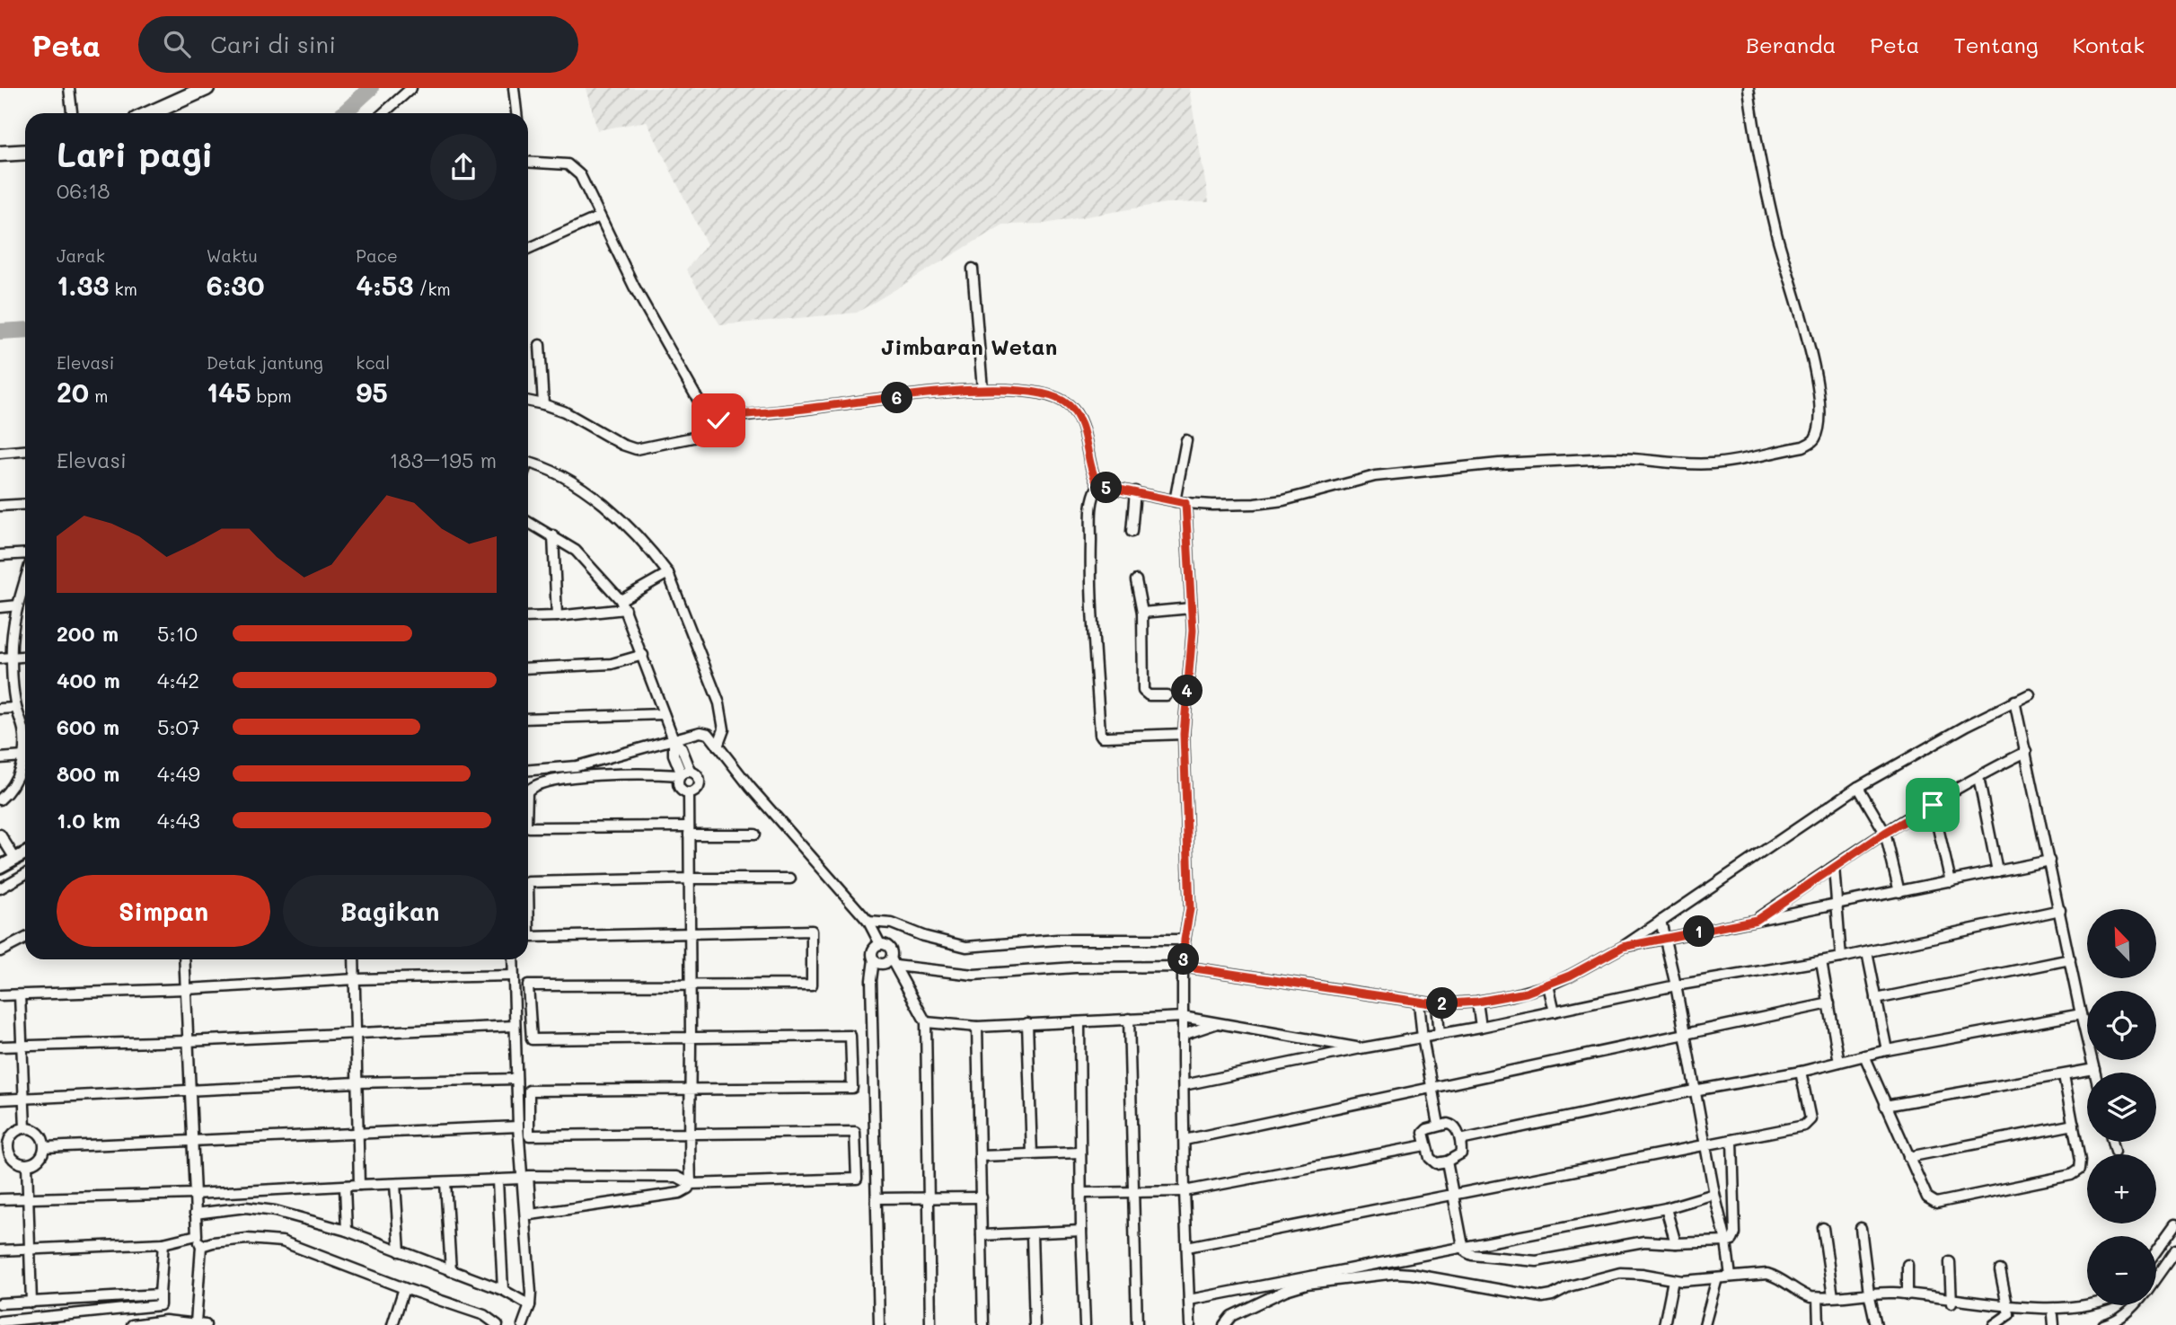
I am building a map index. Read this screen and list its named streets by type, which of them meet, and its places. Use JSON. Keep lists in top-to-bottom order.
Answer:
{
  "districts": ["Jimbaran Wetan"],
  "north": "top left",
  "page": {
    "header": "Peta",
    "search": "Cari di sini",
    "nav": [
      "Beranda",
      "Peta",
      "Tentang",
      "Kontak"
    ],
    "heading": ["Lari pagi", "06:18"],
    "stats": [
      ["Jarak", "1.33 km"],
      ["Waktu", "6:30"],
      ["Pace", "4:53 /km"],
      ["Elevasi", "20 m"],
      ["Detak jantung", "145 bpm"],
      ["kcal", "95"]
    ],
    "pins": [
      "6",
      "5",
      "4",
      "1",
      "3",
      "2"
    ],
    "chart": ["Elevasi", "183–195 m"],
    "list": [
      {
        "name": "200 m",
        "note": "5:10"
      },
      {
        "name": "400 m",
        "note": "4:42"
      },
      {
        "name": "600 m",
        "note": "5:07"
      },
      {
        "name": "800 m",
        "note": "4:49"
      },
      {
        "name": "1.0 km",
        "note": "4:43"
      }
    ],
    "buttons": ["Simpan", "Bagikan"],
    "map_buttons": ["+", "−"]
  }
}
